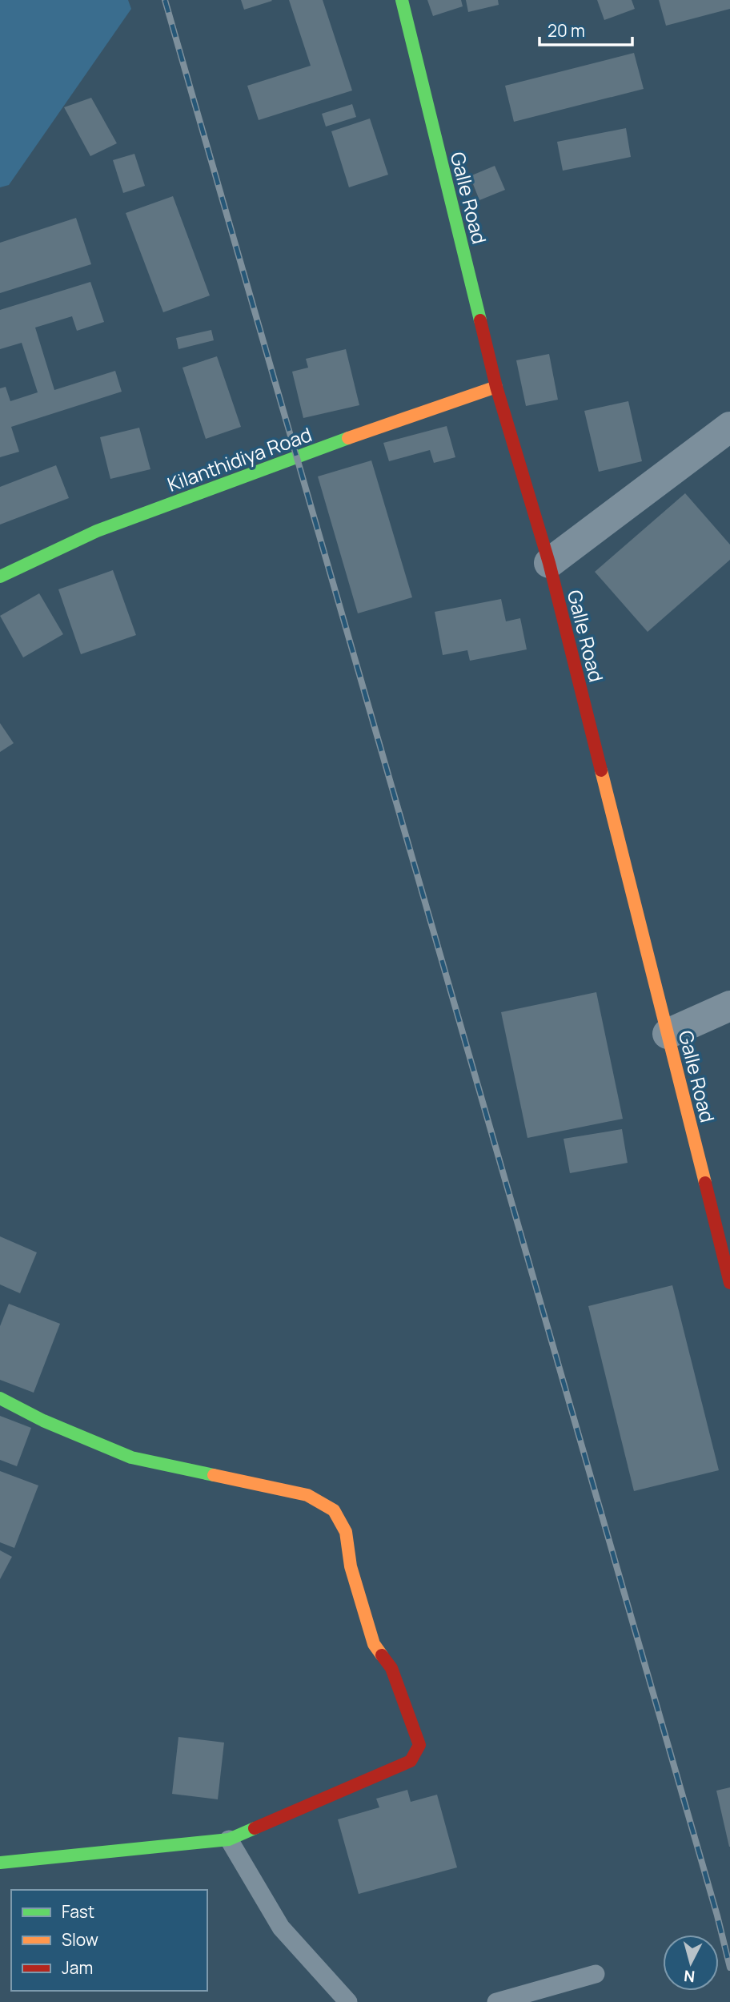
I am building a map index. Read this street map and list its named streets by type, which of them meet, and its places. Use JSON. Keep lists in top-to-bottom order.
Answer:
{
  "streets": {
    "main road": ["Galle Road", "Kilanthidiya Road"]
  },
  "crossings": [
    ["Galle Road", "Kilanthidiya Road"]
  ],
  "legend": ["Fast", "Slow", "Jam"],
  "scale_bar": "20 m",
  "north": "bottom"
}
